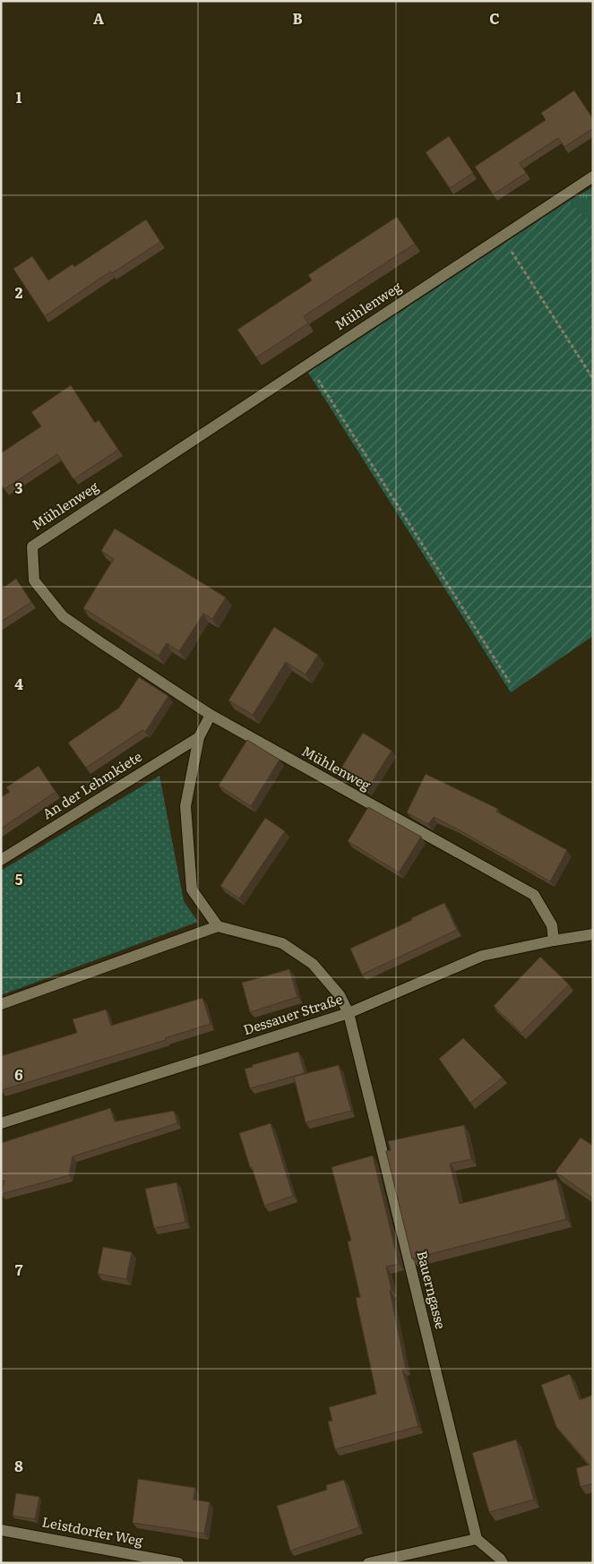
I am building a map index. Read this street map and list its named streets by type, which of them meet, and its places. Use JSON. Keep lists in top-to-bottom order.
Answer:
{
  "streets": {
    "street": [
      "Mühlenweg",
      "An der Lehmkiete",
      "Dessauer Straße",
      "Bauerngasse",
      "Leistdorfer Weg"
    ]
  },
  "crossings": [
    ["Mühlenweg", "Dessauer Straße"],
    ["Dessauer Straße", "Bauerngasse"]
  ],
  "grid": {
    "columns": ["A", "B", "C"],
    "rows": [
      "1",
      "2",
      "3",
      "4",
      "5",
      "6",
      "7",
      "8"
    ]
  }
}
